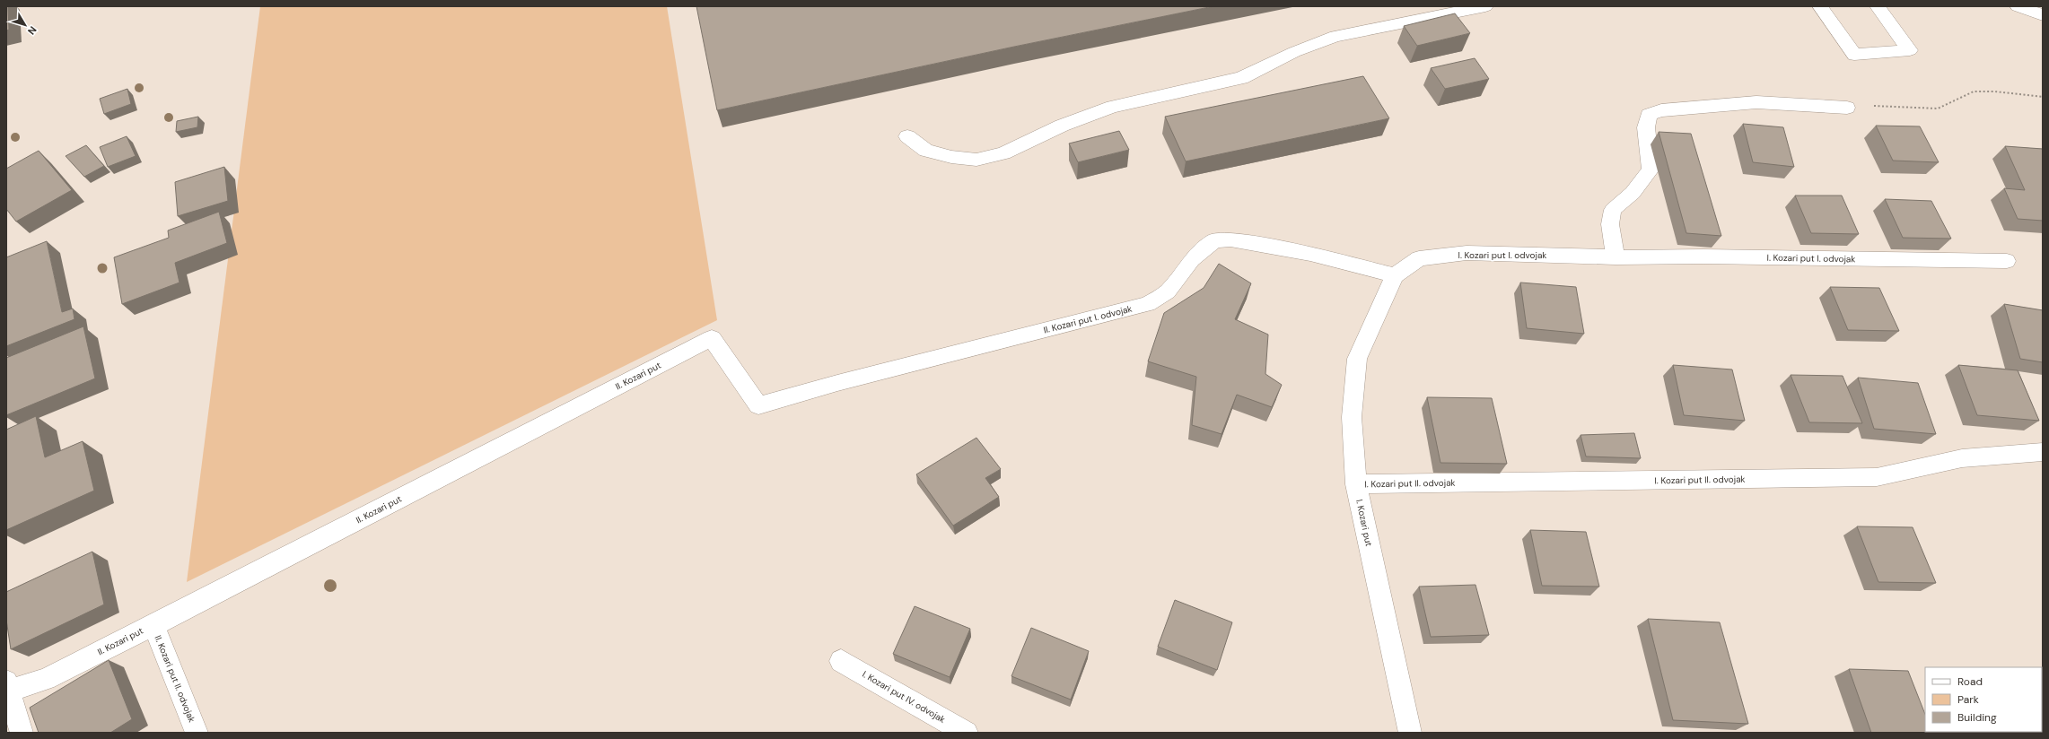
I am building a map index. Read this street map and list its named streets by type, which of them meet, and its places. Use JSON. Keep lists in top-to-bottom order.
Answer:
{
  "streets": {
    "street": [
      "I. Kozari put I. odvojak",
      "II. Kozari put I. odvojak",
      "II. Kozari put",
      "I. Kozari put II. odvojak",
      "I. Kozari put",
      "II. Kozari put II. odvojak",
      "I. Kozari put IV. odvojak"
    ]
  },
  "crossings": [
    ["I. Kozari put I. odvojak", "II. Kozari put I. odvojak"],
    ["I. Kozari put I. odvojak", "I. Kozari put"],
    ["II. Kozari put I. odvojak", "II. Kozari put"],
    ["II. Kozari put I. odvojak", "I. Kozari put"],
    ["II. Kozari put", "II. Kozari put II. odvojak"],
    ["I. Kozari put II. odvojak", "I. Kozari put"]
  ],
  "legend": ["Road", "Park", "Building"],
  "north": "bottom right"
}
